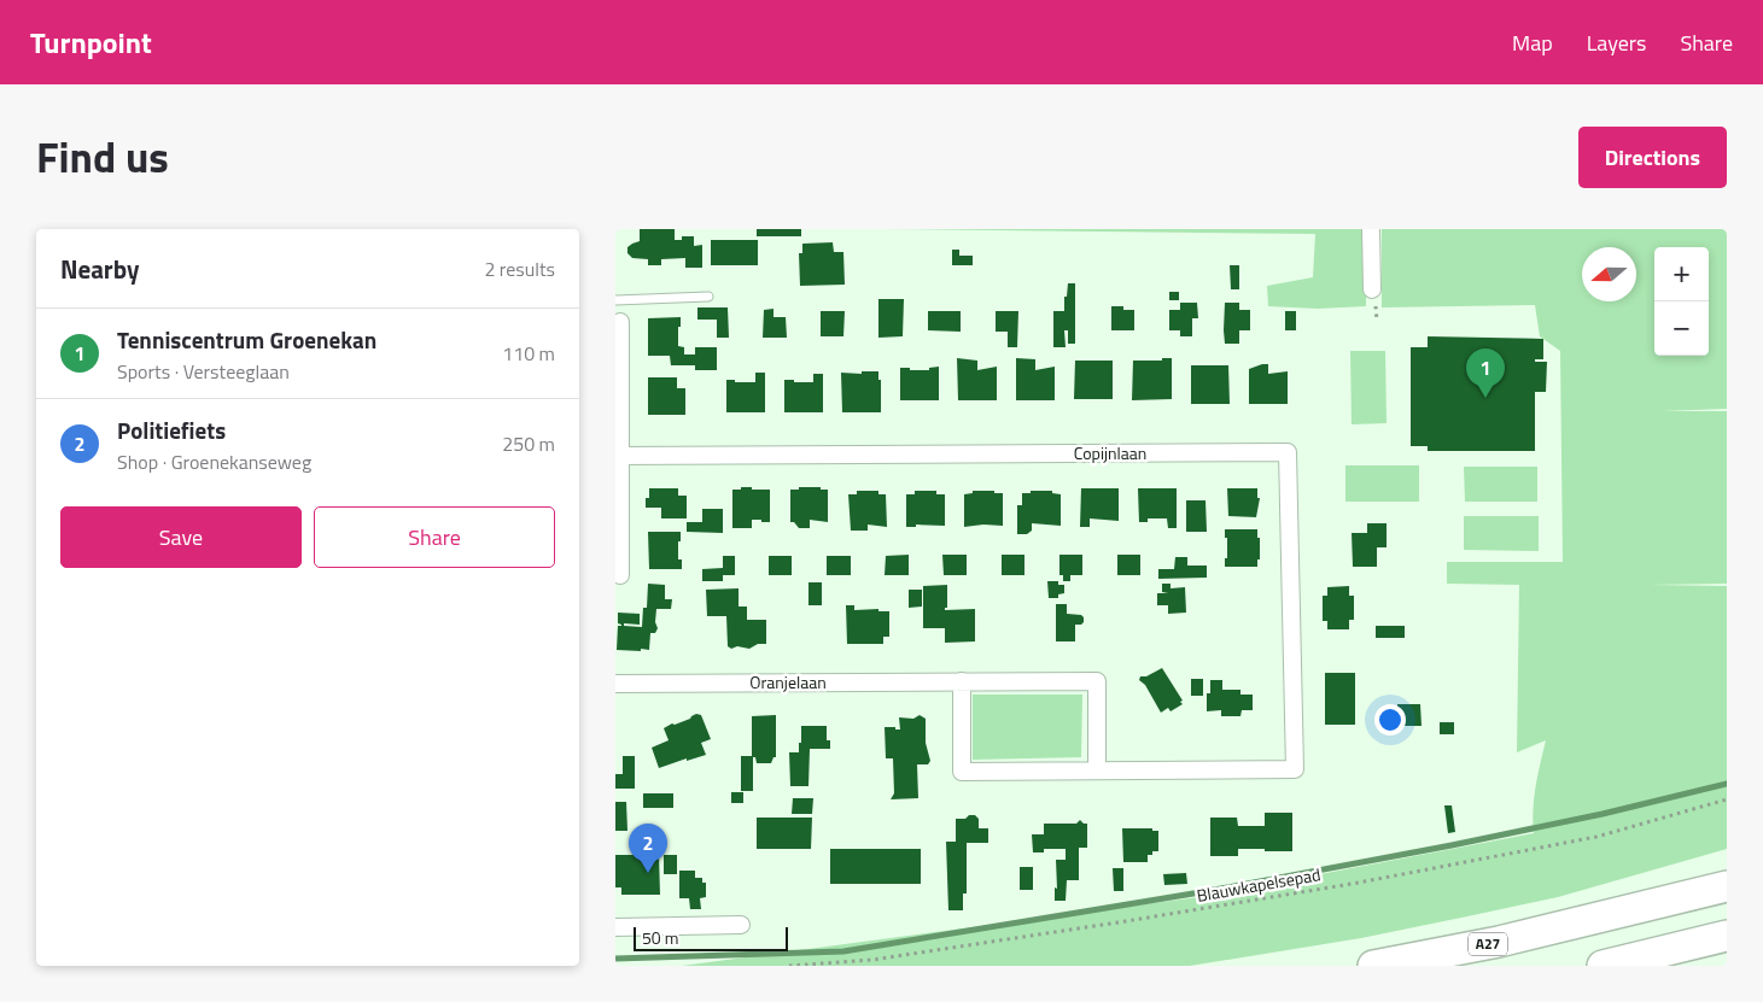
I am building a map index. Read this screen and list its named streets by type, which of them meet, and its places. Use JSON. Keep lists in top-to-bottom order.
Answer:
{
  "streets": {
    "highway": ["A27"],
    "street": ["Copijnlaan", "Oranjelaan"],
    "path": ["Blauwkapelsepad"]
  },
  "crossings": [
    ["Copijnlaan", "Oranjelaan"]
  ],
  "scale_bar": "50 m",
  "north": "left",
  "page": {
    "header": "Turnpoint",
    "nav": ["Map", "Layers", "Share"],
    "title": "Find us",
    "buttons": [
      "Directions",
      ["Save", "Share"]
    ],
    "heading": ["Nearby", "2 results"],
    "map_buttons": ["+", "−"],
    "list": [
      {
        "mark": "1",
        "name": "Tenniscentrum Groenekan",
        "note": "Sports · Versteeglaan",
        "value": "110 m"
      },
      {
        "mark": "2",
        "name": "Politiefiets",
        "note": "Shop · Groenekanseweg",
        "value": "250 m"
      }
    ],
    "pins": ["1", "2"],
    "scale": "50 m"
  }
}
